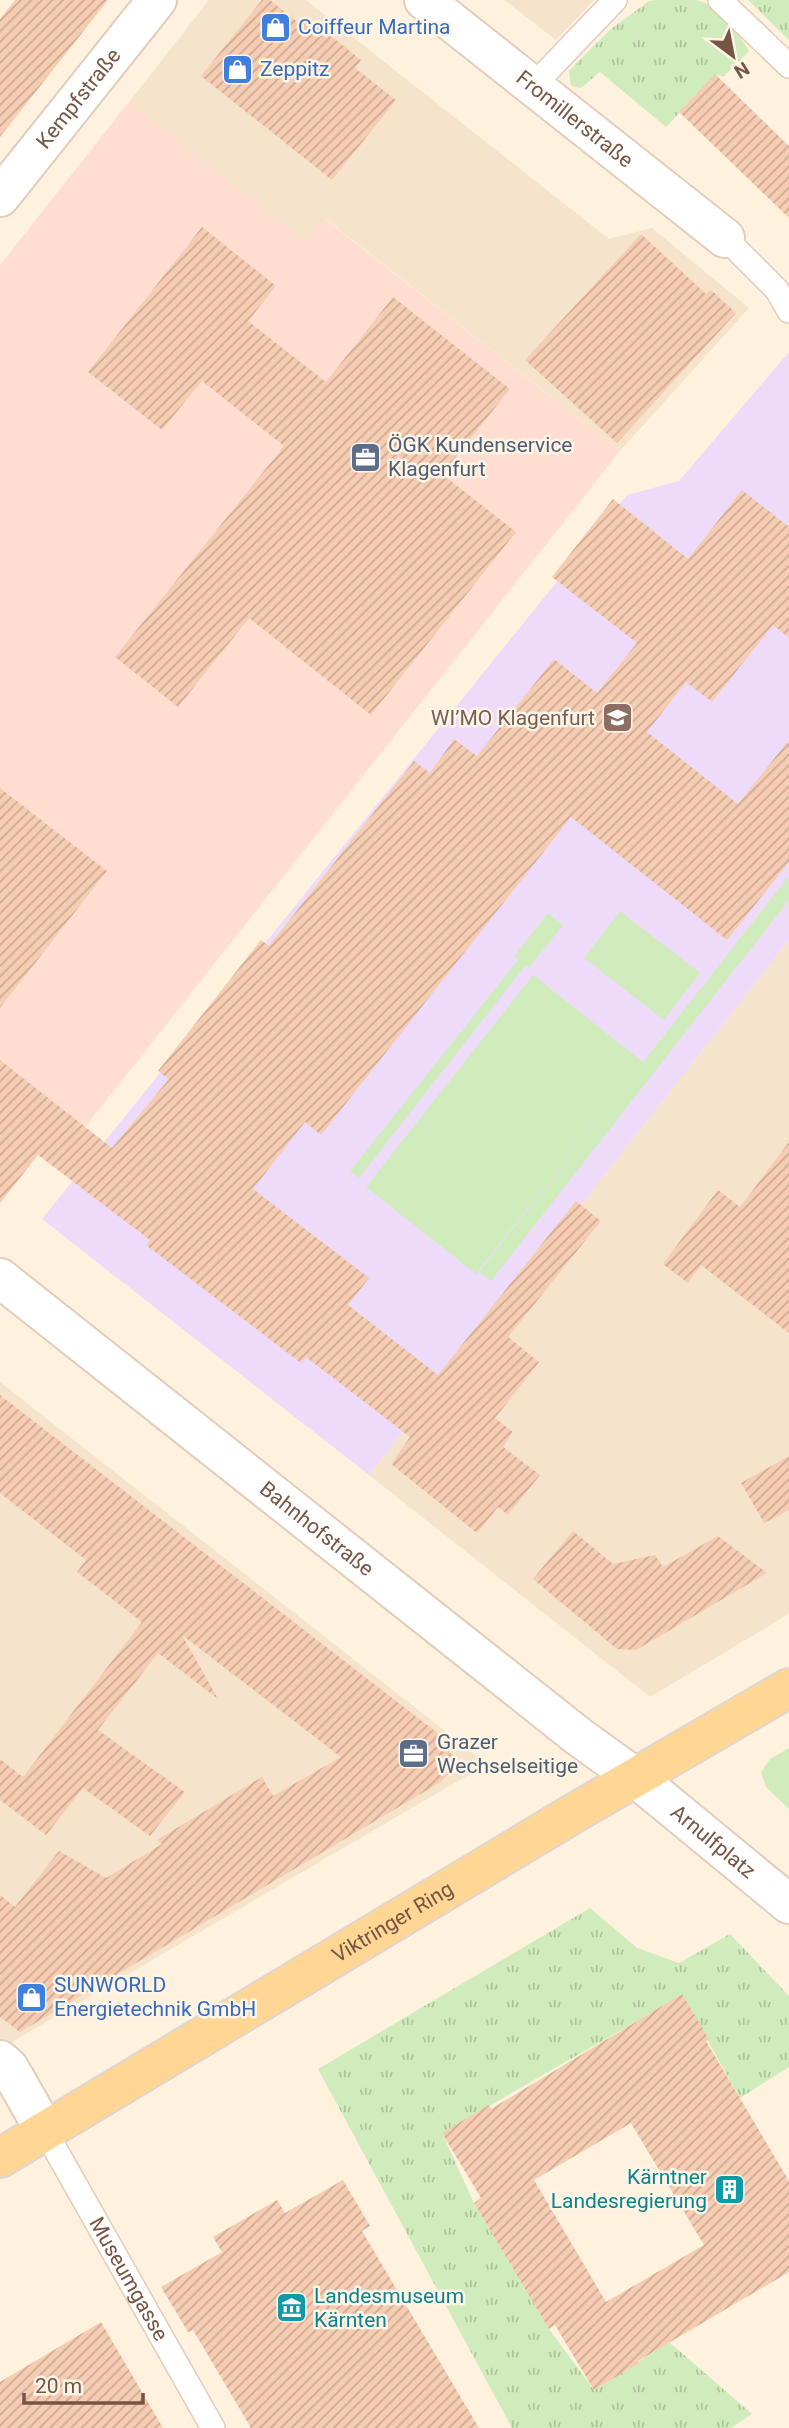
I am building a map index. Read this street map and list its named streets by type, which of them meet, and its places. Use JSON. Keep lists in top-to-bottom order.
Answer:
{
  "streets": {
    "main road": ["Viktringer Ring"],
    "street": [
      "Kempfstraße",
      "Fromillerstraße",
      "Bahnhofstraße",
      "Arnulfplatz"
    ],
    "lane": ["Museumgasse"]
  },
  "crossings": [
    ["Bahnhofstraße", "Arnulfplatz"],
    ["Bahnhofstraße", "Viktringer Ring"],
    ["Arnulfplatz", "Viktringer Ring"],
    ["Viktringer Ring", "Museumgasse"]
  ],
  "places": {
    "shop": ["Coiffeur Martina", "Zeppitz", "SUNWORLD Energietechnik GmbH"],
    "office": ["ÖGK Kundenservice Klagenfurt", "Grazer Wechselseitige"],
    "school or university": ["WI’MO Klagenfurt"],
    "building": ["Kärntner Landesregierung"],
    "museum": ["Landesmuseum Kärnten"]
  },
  "scale_bar": "20 m",
  "north": "bottom right"
}
